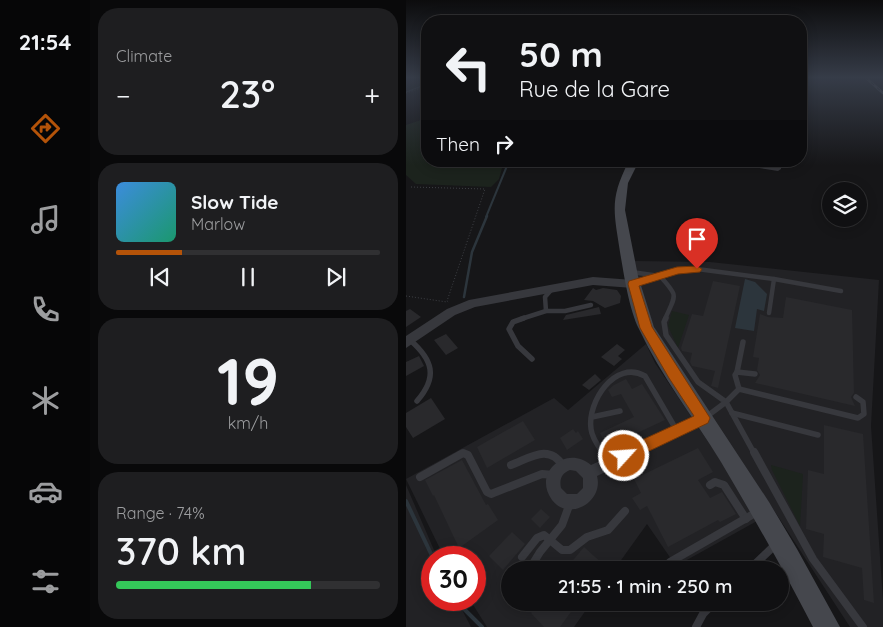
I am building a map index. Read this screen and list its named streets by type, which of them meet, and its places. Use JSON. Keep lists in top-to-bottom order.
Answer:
{
  "page": {
    "tabs": "21:54",
    "tile": [
      "Climate",
      ["19", "km/h"],
      ["Range · 74%", "370 km"]
    ],
    "turn": ["50 m", "Rue de la Gare"],
    "heat": ["−", "23°", "+"],
    "then": "Then",
    "song": ["Slow Tide", "Marlow"],
    "limit": "30",
    "trip": "21:55 · 1 min · 250 m"
  }
}
